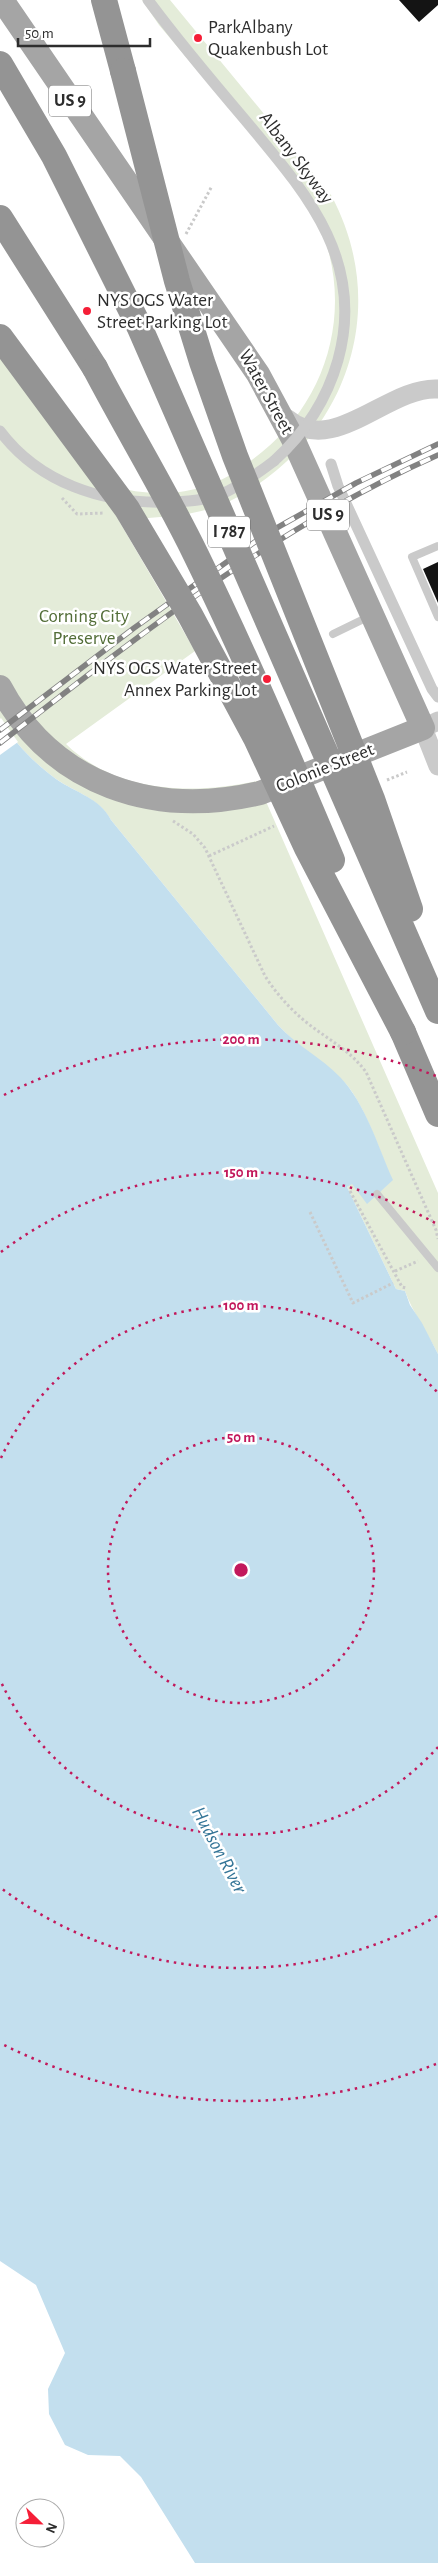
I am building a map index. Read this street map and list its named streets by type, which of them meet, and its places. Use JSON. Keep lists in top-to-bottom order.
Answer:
{
  "streets": {
    "highway": ["I 787"],
    "main road": ["US 9", "Water Street", "Colonie Street"],
    "street": ["Albany Skyway"]
  },
  "crossings": [
    ["Water Street", "Colonie Street"]
  ],
  "water": ["Hudson River"],
  "parks": ["Corning City Preserve"],
  "places": ["ParkAlbany Quakenbush Lot", "NYS OGS Water Street Parking Lot", "NYS OGS Water Street Annex Parking Lot"],
  "scale_bar": "50 m",
  "north": "bottom right",
  "rings": [
    "200 m",
    "150 m",
    "100 m",
    "50 m"
  ]
}
